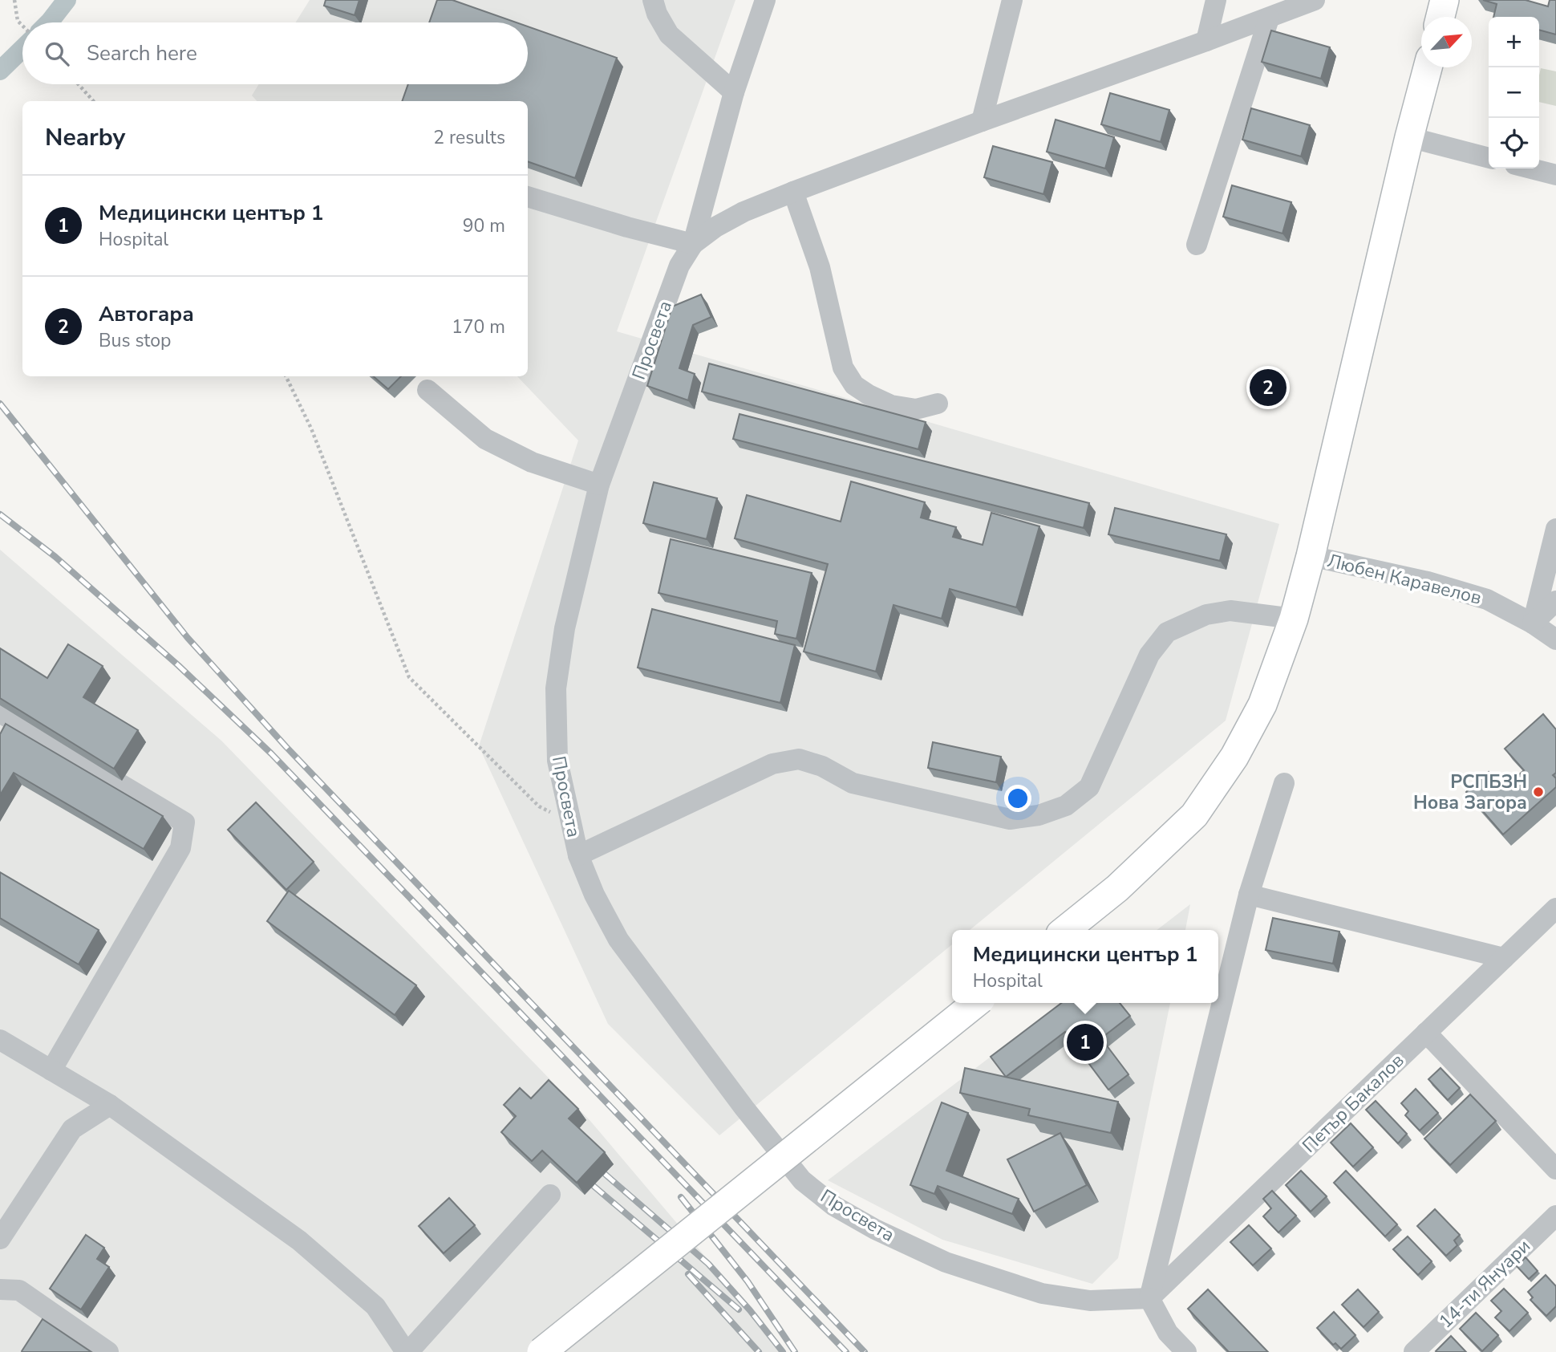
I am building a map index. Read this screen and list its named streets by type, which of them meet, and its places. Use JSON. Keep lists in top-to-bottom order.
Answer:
{
  "streets": {
    "street": [
      "Просвета",
      "Любен Каравелов",
      "Петър Бакалов",
      "14-ти Януари"
    ]
  },
  "crossings": [
    ["Просвета", "Петър Бакалов"]
  ],
  "places": ["РСПБЗН Нова Загора"],
  "north": "top right",
  "page": {
    "map_buttons": ["+", "−"],
    "search": "Search here",
    "heading": ["Nearby", "2 results"],
    "list": [
      {
        "mark": "1",
        "name": "Медицински център 1",
        "note": "Hospital",
        "value": "90 m"
      },
      {
        "mark": "2",
        "name": "Автогара",
        "note": "Bus stop",
        "value": "170 m"
      }
    ],
    "pins": ["2", "1"],
    "popup": ["Медицински център 1", "Hospital"]
  }
}
